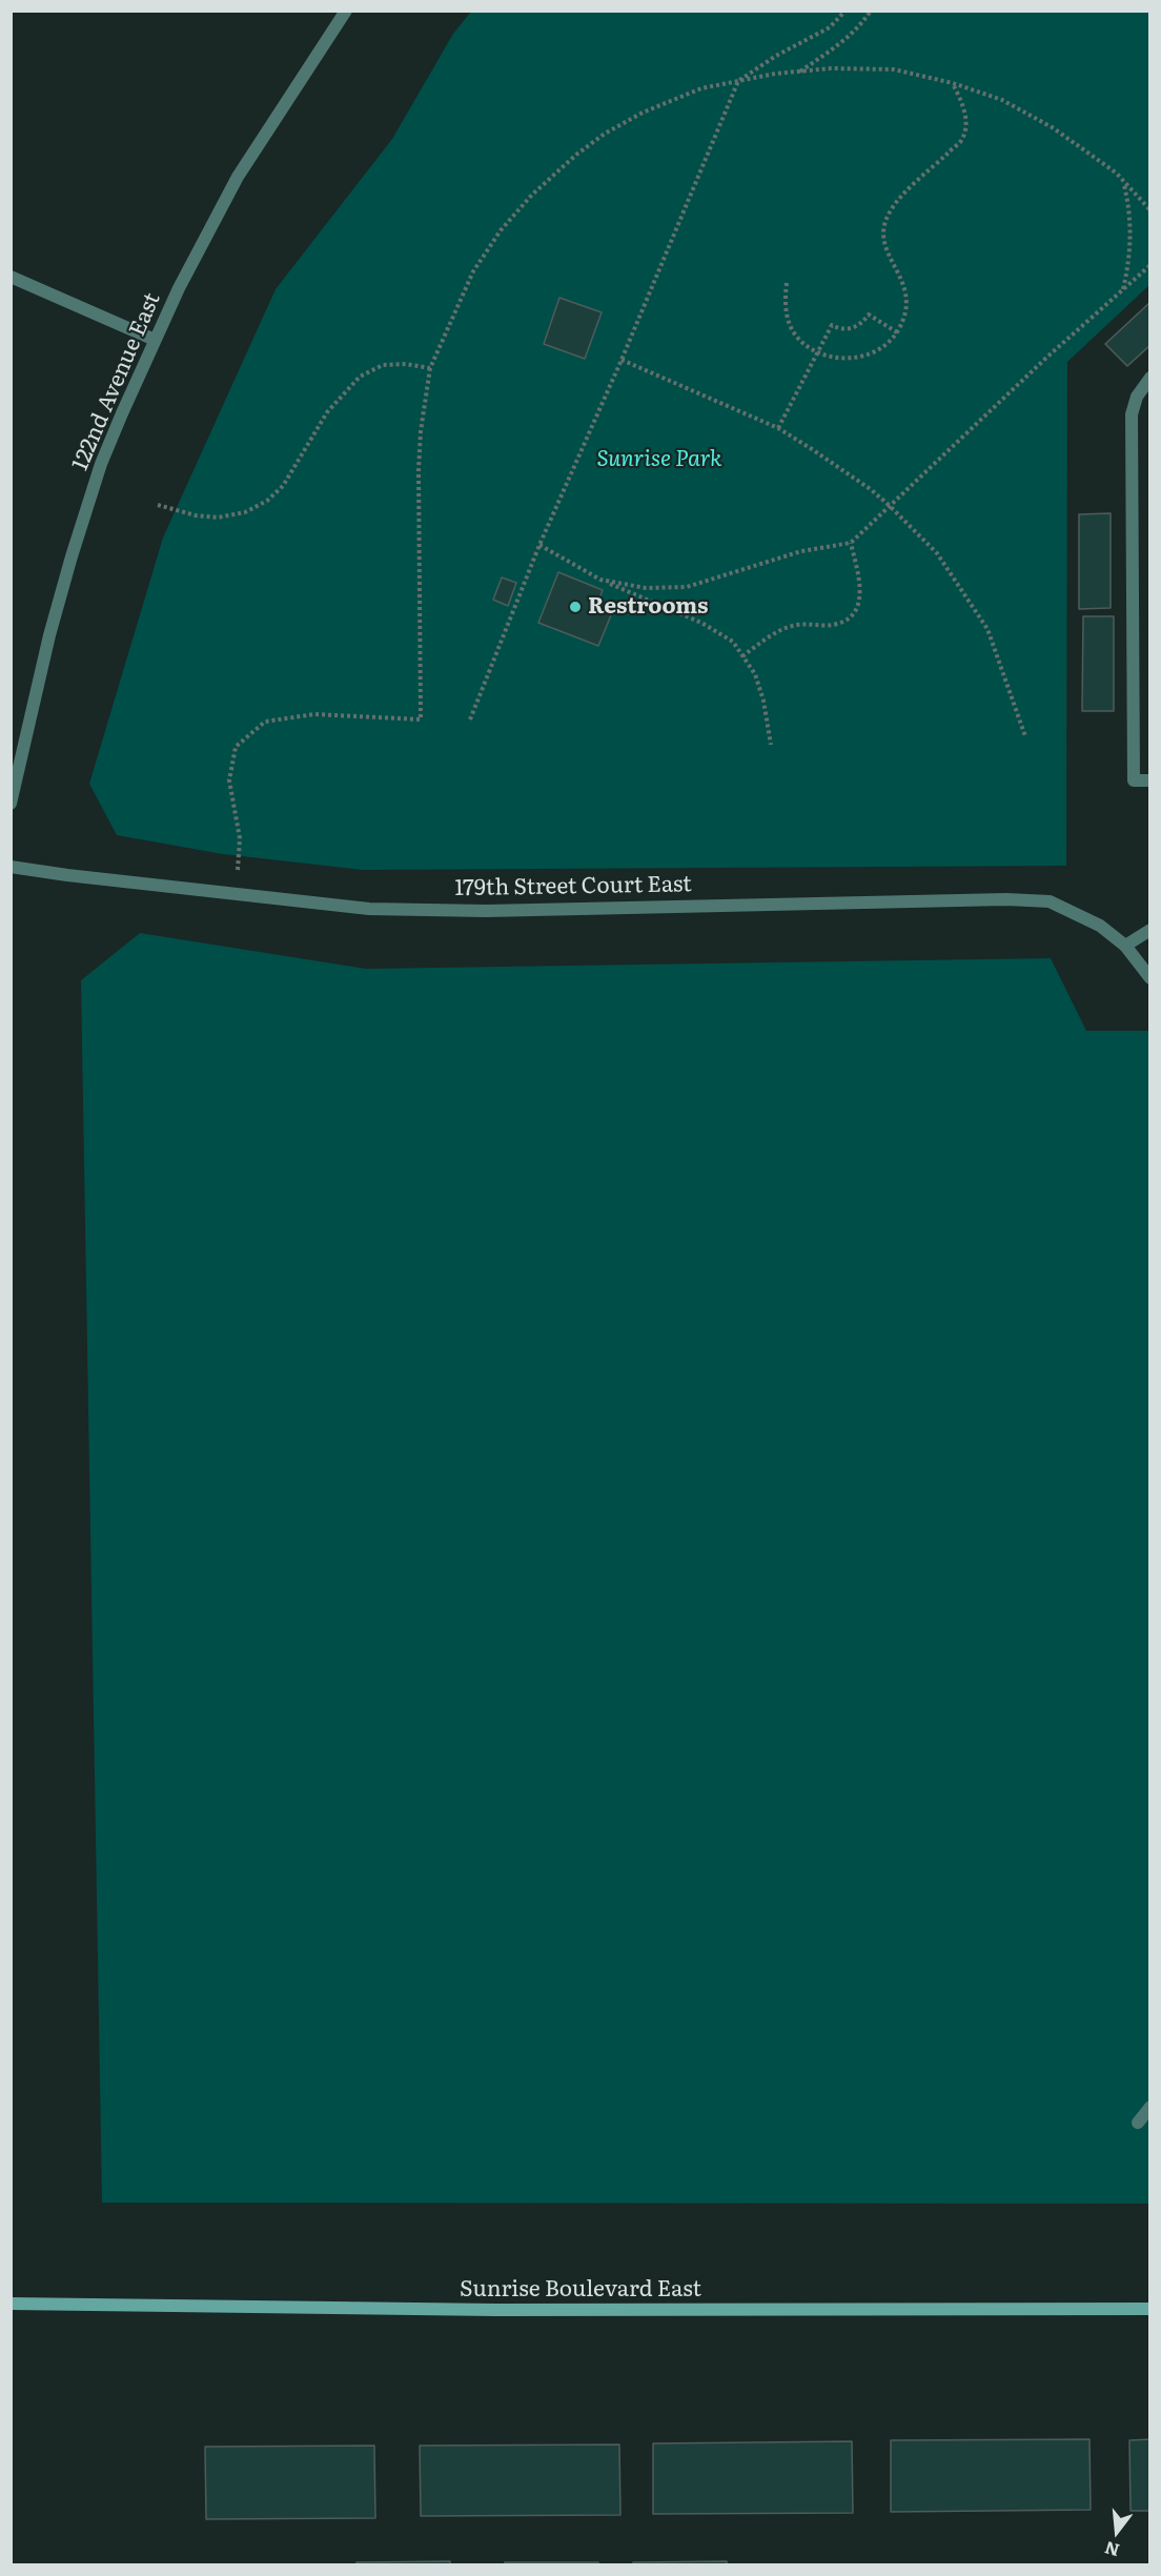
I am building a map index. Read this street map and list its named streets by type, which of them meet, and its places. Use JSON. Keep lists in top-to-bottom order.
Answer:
{
  "streets": {
    "main road": ["Sunrise Boulevard East"],
    "street": ["122nd Avenue East", "179th Street Court East"]
  },
  "parks": ["Sunrise Park"],
  "places": ["Restrooms"],
  "north": "bottom"
}
